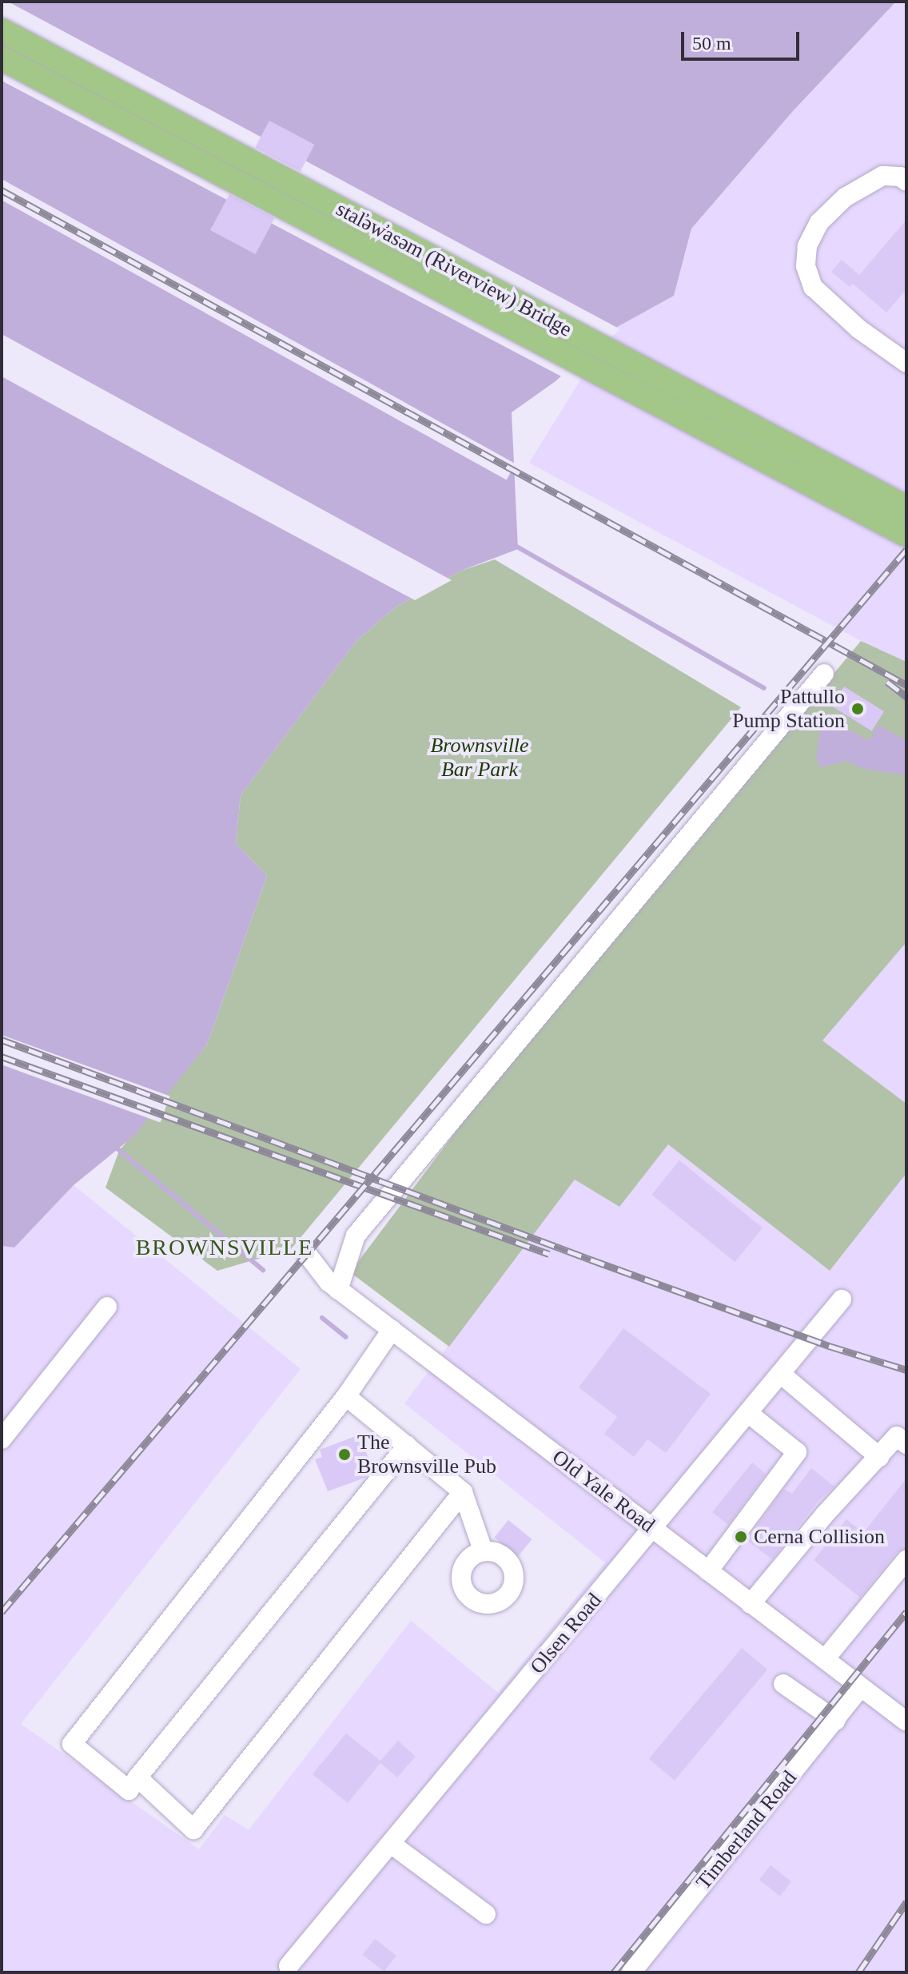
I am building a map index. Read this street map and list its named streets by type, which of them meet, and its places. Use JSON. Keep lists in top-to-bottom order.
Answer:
{
  "streets": {
    "main road": ["stal̕əw̓asəm (Riverview) Bridge"],
    "street": ["Old Yale Road", "Olsen Road", "Timberland Road"]
  },
  "crossings": [
    ["Old Yale Road", "Olsen Road"],
    ["Old Yale Road", "Timberland Road"]
  ],
  "districts": ["BROWNSVILLE"],
  "parks": ["Brownsville Bar Park"],
  "places": ["Pattullo Pump Station", "The Brownsville Pub", "Cerna Collision"],
  "scale_bar": "50 m"
}
